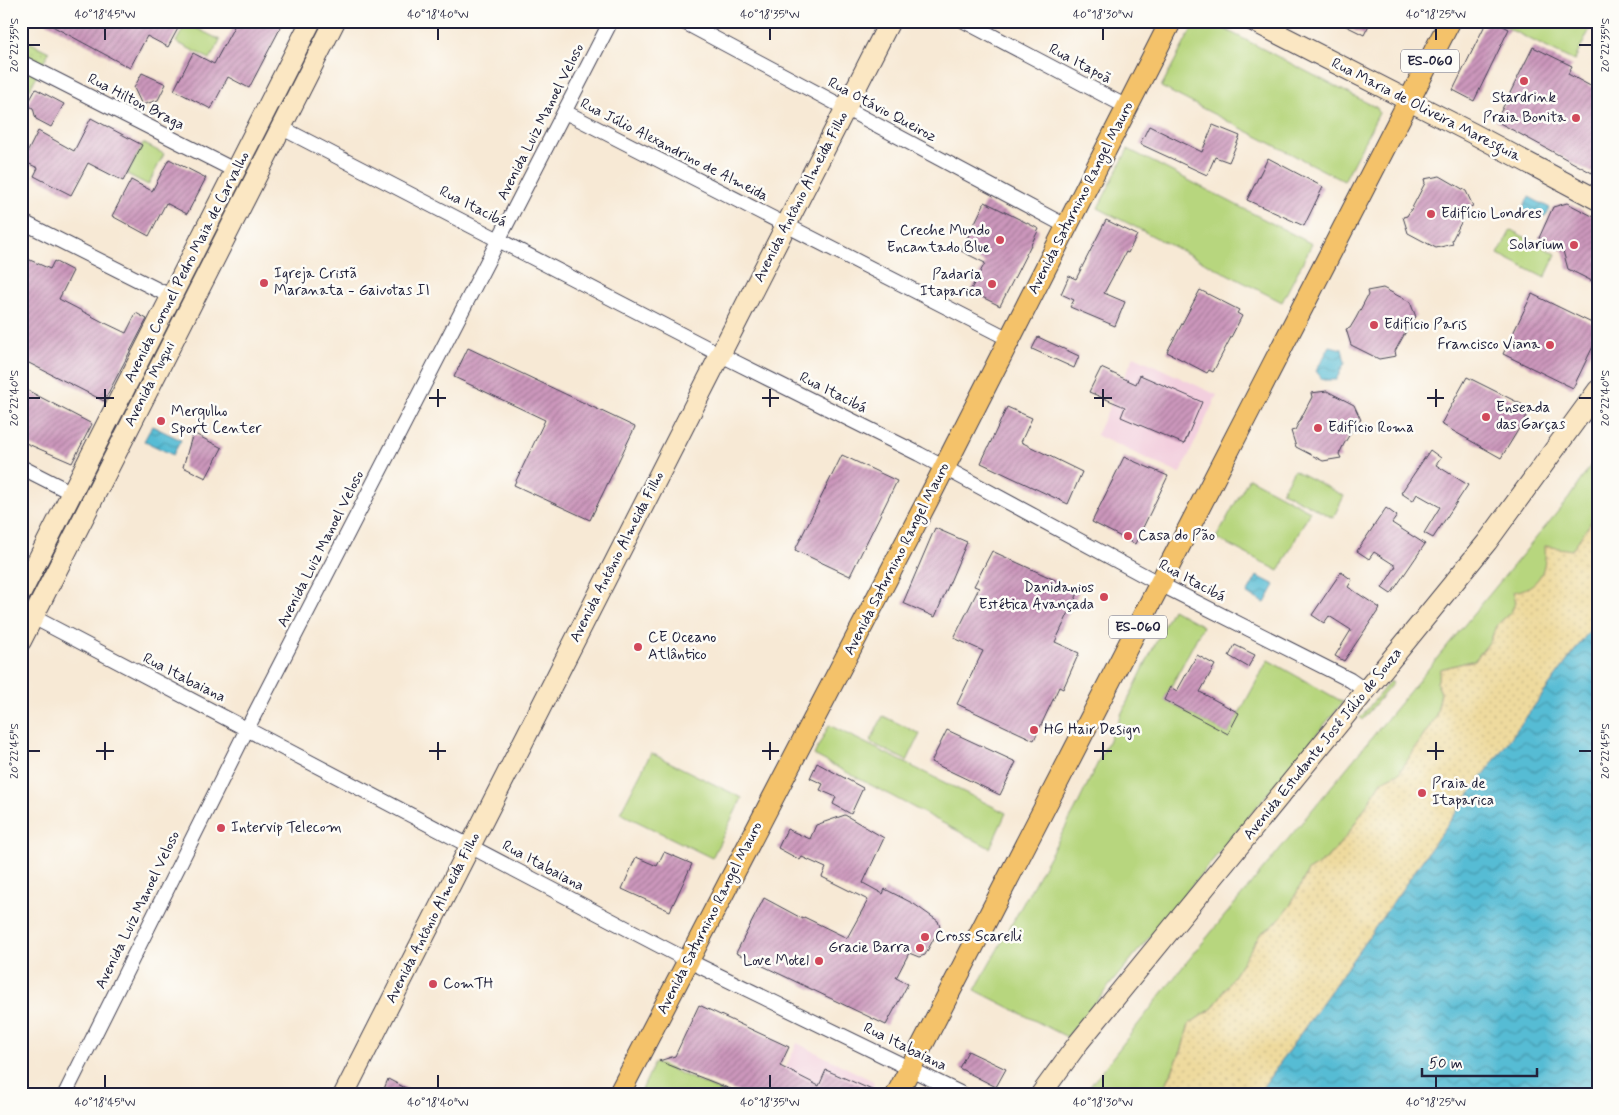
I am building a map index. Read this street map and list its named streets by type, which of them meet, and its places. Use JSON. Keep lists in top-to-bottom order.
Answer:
{
  "streets": {
    "main road": ["ES-060", "Avenida Saturnino Rangel Mauro"],
    "street": [
      "Rua Itapoã",
      "Rua Hilton Braga",
      "Rua Otávio Queiroz",
      "Rua Maria de Oliveira Maresguia",
      "Avenida Luiz Manoel Veloso",
      "Rua Júlio Alexandrino de Almeida",
      "Avenida Antônio Almeida Filho",
      "Rua Itacibá",
      "Avenida Coronel Pedro Maia de Carvalho",
      "Avenida Muqui",
      "Rua Itabaiana",
      "Avenida Estudante José Júlio de Souza"
    ]
  },
  "crossings": [
    ["ES-060", "Rua Maria de Oliveira Maresguia"],
    ["ES-060", "Rua Itacibá"],
    ["ES-060", "Rua Itabaiana"],
    ["Rua Itapoã", "Avenida Saturnino Rangel Mauro"],
    ["Rua Hilton Braga", "Avenida Coronel Pedro Maia de Carvalho"],
    ["Rua Otávio Queiroz", "Avenida Antônio Almeida Filho"],
    ["Rua Otávio Queiroz", "Avenida Saturnino Rangel Mauro"],
    ["Avenida Luiz Manoel Veloso", "Rua Júlio Alexandrino de Almeida"],
    ["Avenida Luiz Manoel Veloso", "Rua Itacibá"],
    ["Avenida Luiz Manoel Veloso", "Rua Itabaiana"],
    ["Rua Júlio Alexandrino de Almeida", "Avenida Antônio Almeida Filho"],
    ["Rua Júlio Alexandrino de Almeida", "Avenida Saturnino Rangel Mauro"],
    ["Avenida Antônio Almeida Filho", "Rua Itacibá"],
    ["Avenida Antônio Almeida Filho", "Rua Itabaiana"],
    ["Avenida Saturnino Rangel Mauro", "Rua Itacibá"],
    ["Avenida Saturnino Rangel Mauro", "Rua Itabaiana"],
    ["Rua Itacibá", "Avenida Muqui"],
    ["Rua Itacibá", "Avenida Estudante José Júlio de Souza"],
    ["Avenida Muqui", "Rua Itabaiana"]
  ],
  "places": [
    "Stardrink",
    "Praia Bonita",
    "Edifício Londres",
    "Creche Mundo Encantado Blue",
    "Solarium",
    "Igreja Cristã Maranata - Gaivotas II",
    "Padaria Itaparica",
    "Edifício Paris",
    "Francisco Viana",
    "Enseada das Garças",
    "Mergulho Sport Center",
    "Edifício Roma",
    "Casa do Pão",
    "Danidanios Estética Avançada",
    "CE Oceano Atlântico",
    "HG Hair Design",
    "Praia de Itaparica",
    "Intervip Telecom",
    "Cross Scarelli",
    "Gracie Barra",
    "Love Motel",
    "ComTH"
  ],
  "scale_bar": "50 m",
  "coordinates": [
    "40°18'45\"W",
    "40°18'40\"W",
    "40°18'35\"W",
    "40°18'30\"W",
    "40°18'25\"W",
    "20°22'35\"S",
    "20°22'40\"S",
    "20°22'45\"S"
  ]
}
